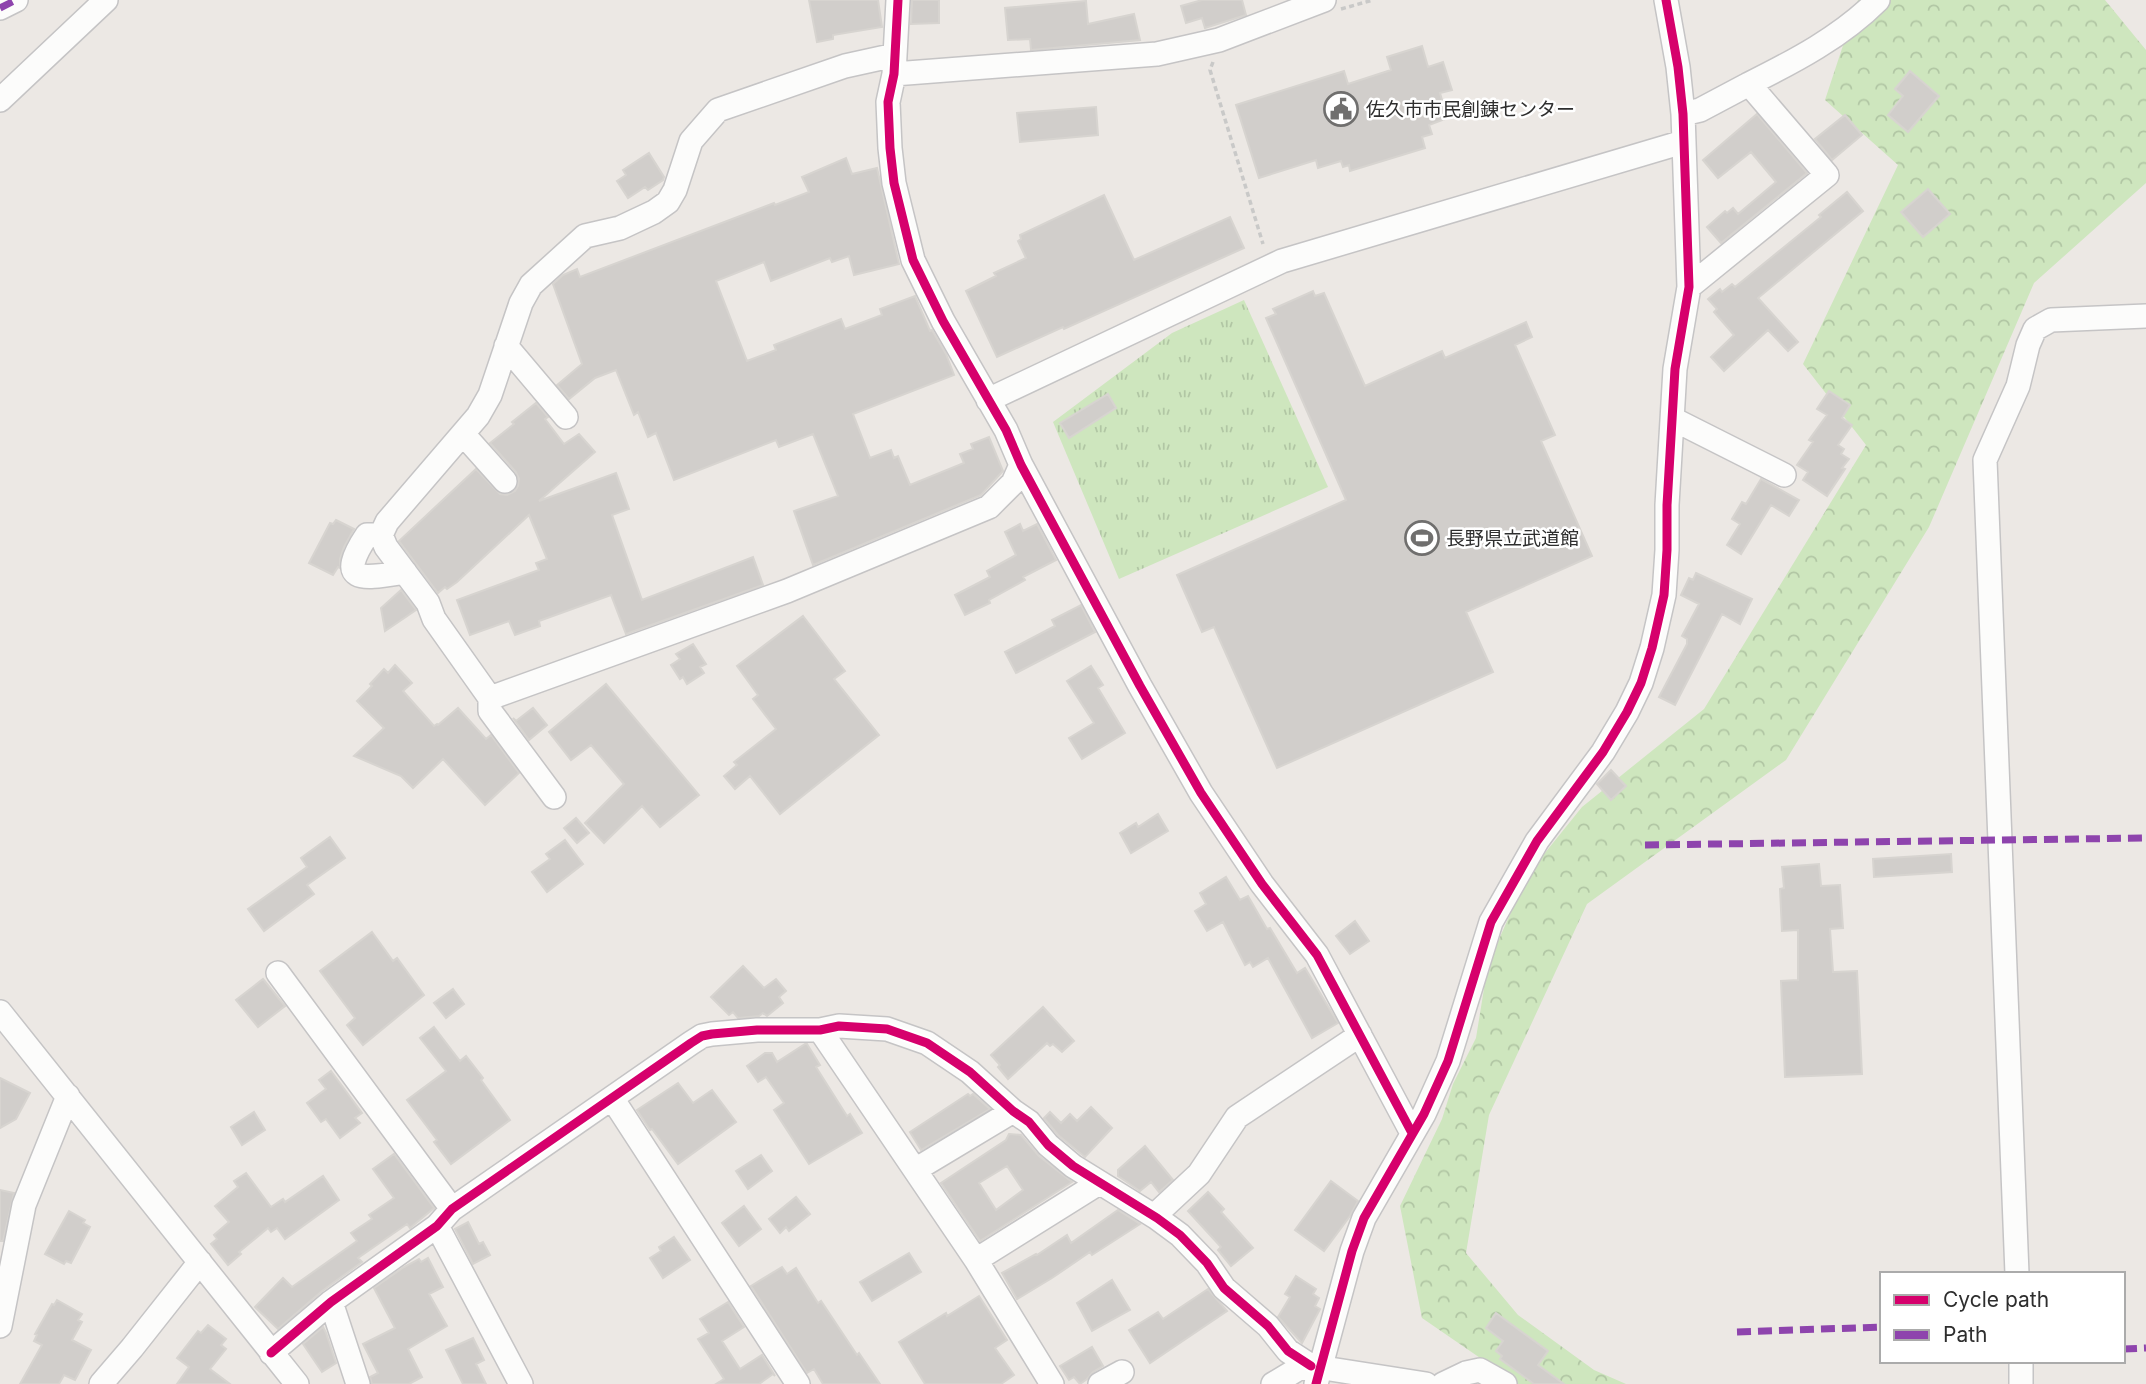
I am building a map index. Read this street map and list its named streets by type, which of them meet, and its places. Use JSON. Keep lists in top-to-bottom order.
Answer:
{
  "places": {
    "public building": ["佐久市市民創錬センター"],
    "sports": ["長野県立武道館"]
  },
  "legend": ["Cycle path", "Path"]
}
